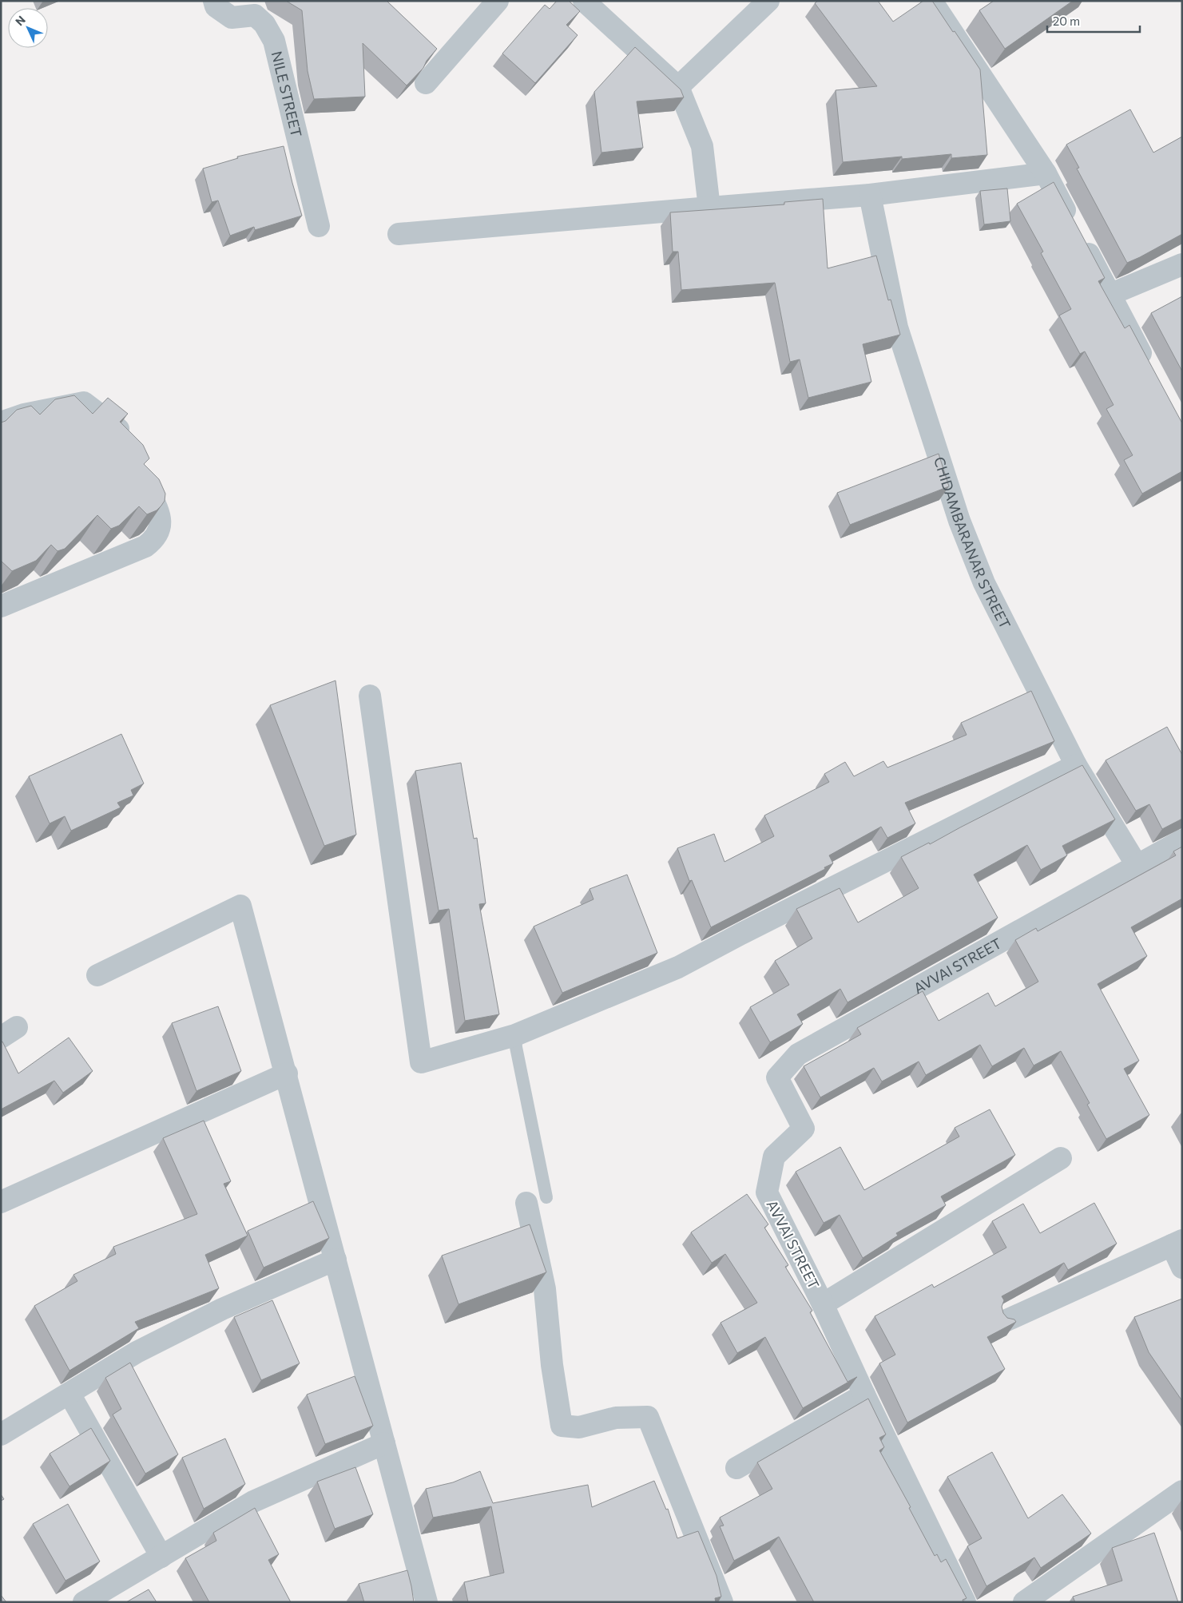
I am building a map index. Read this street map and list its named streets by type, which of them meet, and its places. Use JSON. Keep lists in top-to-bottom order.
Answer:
{
  "streets": {
    "street": ["NILE STREET", "CHIDAMBARANAR STREET", "AVVAI STREET"]
  },
  "crossings": [
    ["CHIDAMBARANAR STREET", "AVVAI STREET"]
  ],
  "scale_bar": "20 m",
  "north": "top left"
}
